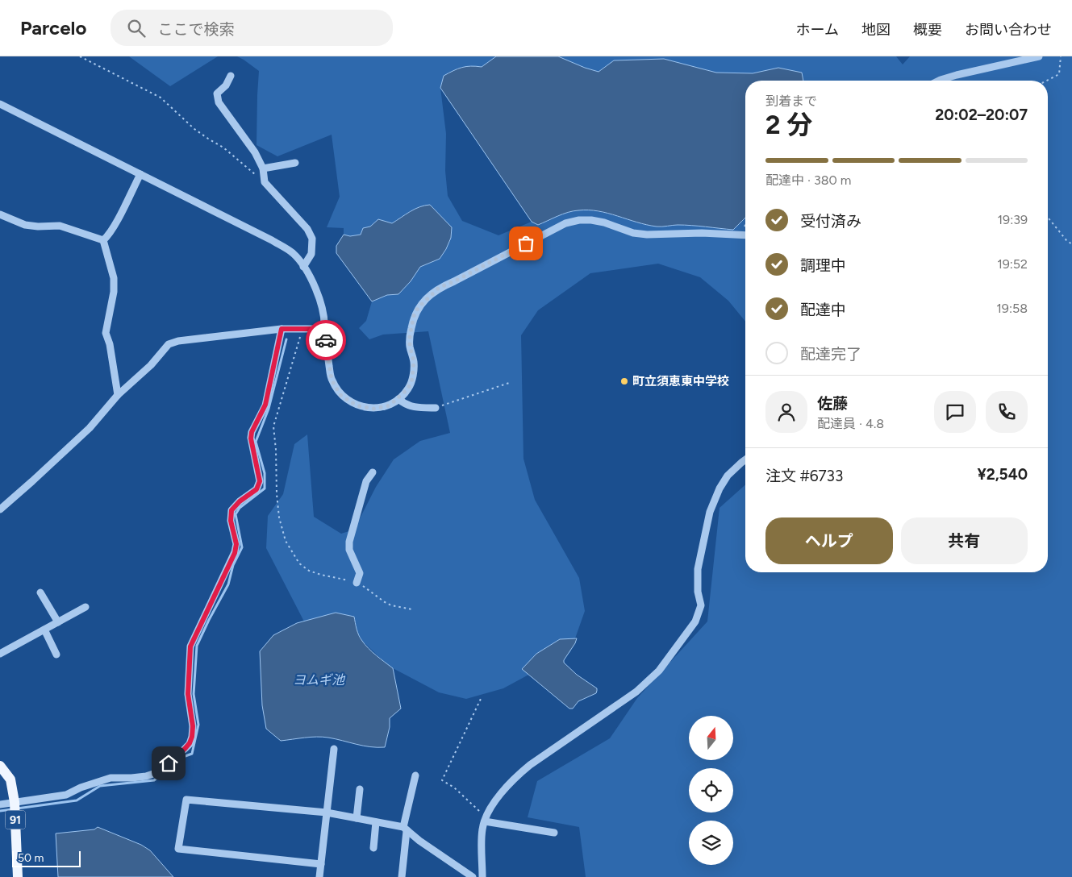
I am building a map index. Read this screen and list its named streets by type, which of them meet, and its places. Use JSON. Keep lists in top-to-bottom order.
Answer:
{
  "streets": {
    "main road": ["91"]
  },
  "water": ["ヨムギ池"],
  "places": ["町立須恵東中学校"],
  "scale_bar": "50 m",
  "north": "top",
  "page": {
    "header": "Parcelo",
    "search": "ここで検索",
    "nav": [
      "ホーム",
      "地図",
      "概要",
      "お問い合わせ"
    ],
    "heading": ["2 分", "到着まで", "20:02–20:07"],
    "panel": [
      "佐藤",
      "配達員 · 4.8",
      "注文 #6733",
      "¥2,540"
    ],
    "bar": "配達中 · 380 m",
    "list": [
      ["受付済み", "19:39"],
      ["調理中", "19:52"],
      ["配達中", "19:58"],
      "配達完了"
    ],
    "buttons": ["ヘルプ", "共有"],
    "scale": "50 m"
  }
}
